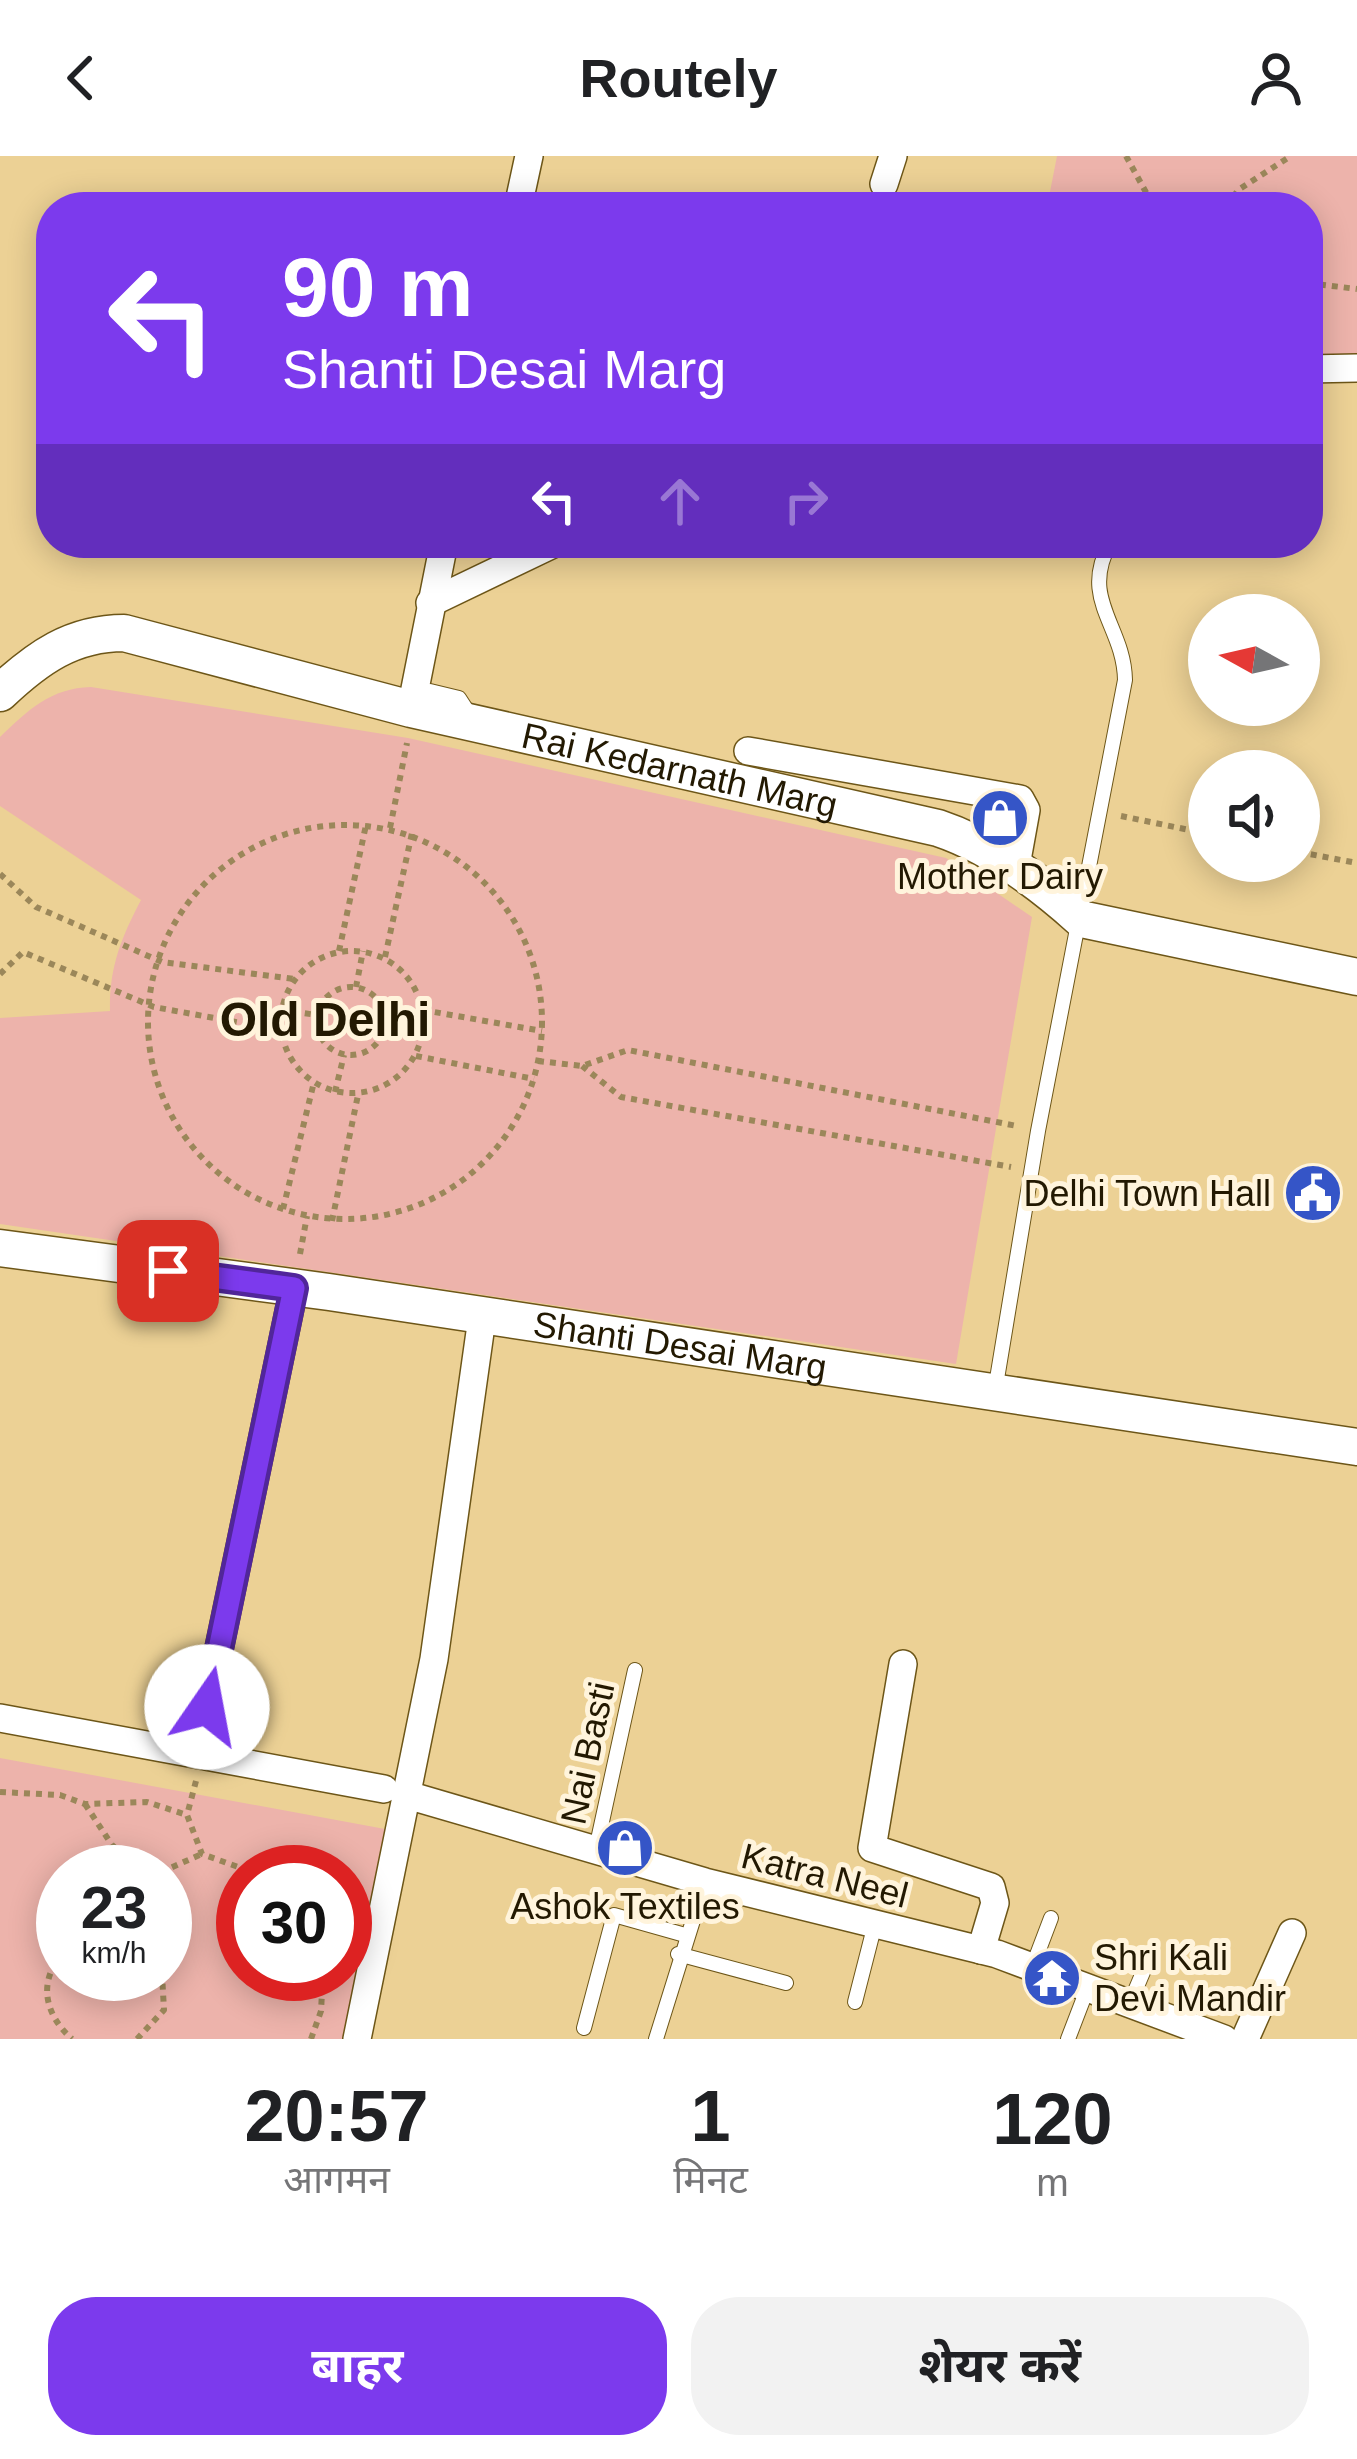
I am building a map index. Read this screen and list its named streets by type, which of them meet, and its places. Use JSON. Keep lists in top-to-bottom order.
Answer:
{
  "streets": {
    "street": ["Rai Kedarnath Marg", "Shanti Desai Marg", "Katra Neel"],
    "lane": ["Nai Basti"]
  },
  "crossings": [
    ["Nai Basti", "Katra Neel"]
  ],
  "districts": ["Old Delhi"],
  "places": {
    "shop": ["Mother Dairy", "Ashok Textiles"],
    "public building": ["Delhi Town Hall"],
    "temple": ["Shri Kali Devi Mandir"]
  },
  "north": "left",
  "page": {
    "header": "Routely",
    "turn": ["90 m", "Shanti Desai Marg"],
    "speed": "23 km/h",
    "limit": "30",
    "eta": [
      "20:57",
      "आगमन",
      "1",
      "मिनट",
      "120",
      "m"
    ],
    "buttons": ["बाहर", "शेयर करें"]
  }
}
